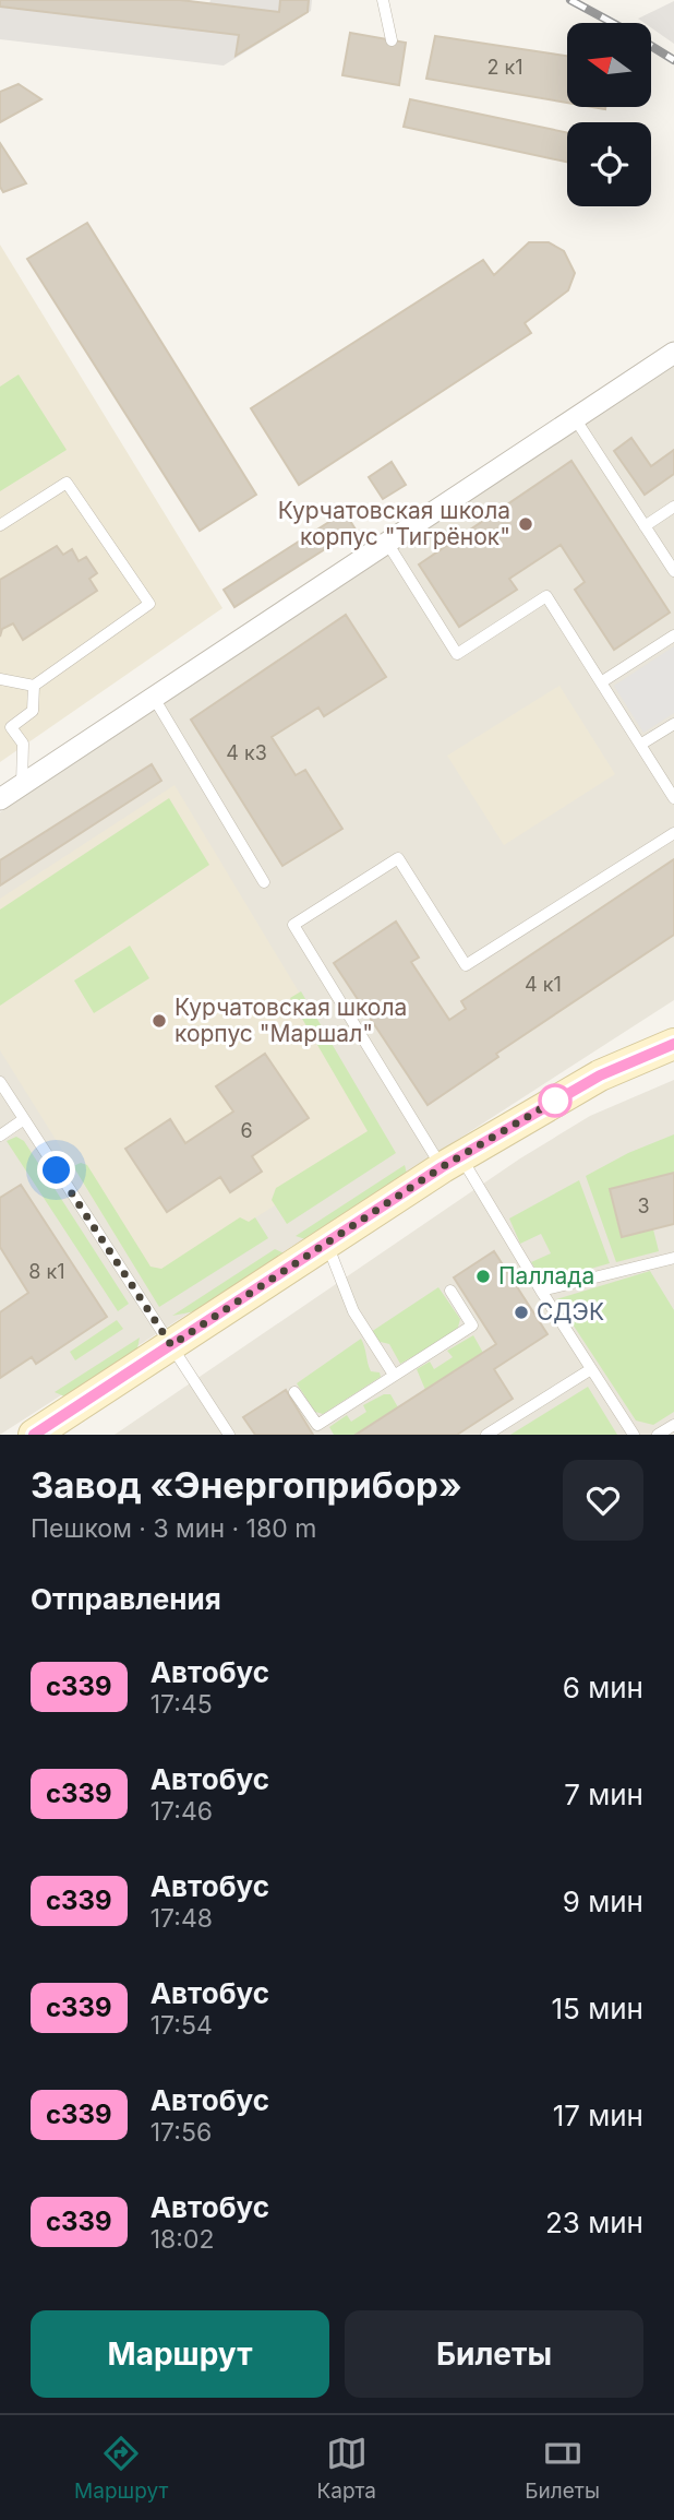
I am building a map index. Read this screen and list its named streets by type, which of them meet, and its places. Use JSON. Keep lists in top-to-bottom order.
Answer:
{
  "places": [
    "Курчатовская школа корпус \"Тигрёнок\"",
    "Курчатовская школа корпус \"Маршал\"",
    "Паллада",
    "СДЭК"
  ],
  "lines": ["bus line с339"],
  "house_numbers": [
    "2 к1",
    "4 к3",
    "4 к1",
    "6",
    "3",
    "8 к1"
  ],
  "north": "left",
  "page": {
    "heading": [
      ["Завод «Энергоприбор»", "Пешком · 3 мин · 180 m"],
      "Отправления"
    ],
    "list": [
      {
        "mark": "с339",
        "name": "Автобус",
        "note": "17:45",
        "value": "6 мин"
      },
      {
        "mark": "с339",
        "name": "Автобус",
        "note": "17:46",
        "value": "7 мин"
      },
      {
        "mark": "с339",
        "name": "Автобус",
        "note": "17:48",
        "value": "9 мин"
      },
      {
        "mark": "с339",
        "name": "Автобус",
        "note": "17:54",
        "value": "15 мин"
      },
      {
        "mark": "с339",
        "name": "Автобус",
        "note": "17:56",
        "value": "17 мин"
      },
      {
        "mark": "с339",
        "name": "Автобус",
        "note": "18:02",
        "value": "23 мин"
      }
    ],
    "buttons": ["Маршрут", "Билеты"],
    "tabs": ["Маршрут", "Карта", "Билеты"]
  }
}
